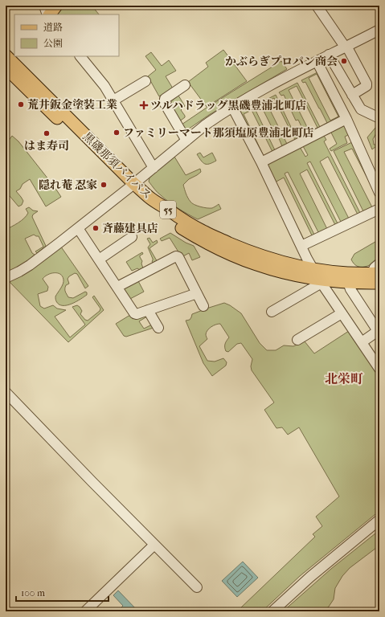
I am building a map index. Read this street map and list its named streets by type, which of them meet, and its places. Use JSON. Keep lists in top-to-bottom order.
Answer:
{
  "streets": {
    "main road": ["黒磯那須バイパス", "55"]
  },
  "districts": ["北栄町"],
  "places": {
    "other": [
      "かぶらぎプロパン商会",
      "荒井鈑金塗装工業",
      "ファミリーマート那須塩原豊浦北町店",
      "はま寿司",
      "隠れ菴 忍家",
      "斉藤建具店"
    ],
    "health": ["ツルハドラッグ黒磯豊浦北町店"]
  },
  "legend": ["道路", "公園"],
  "scale_bar": "100 m"
}
